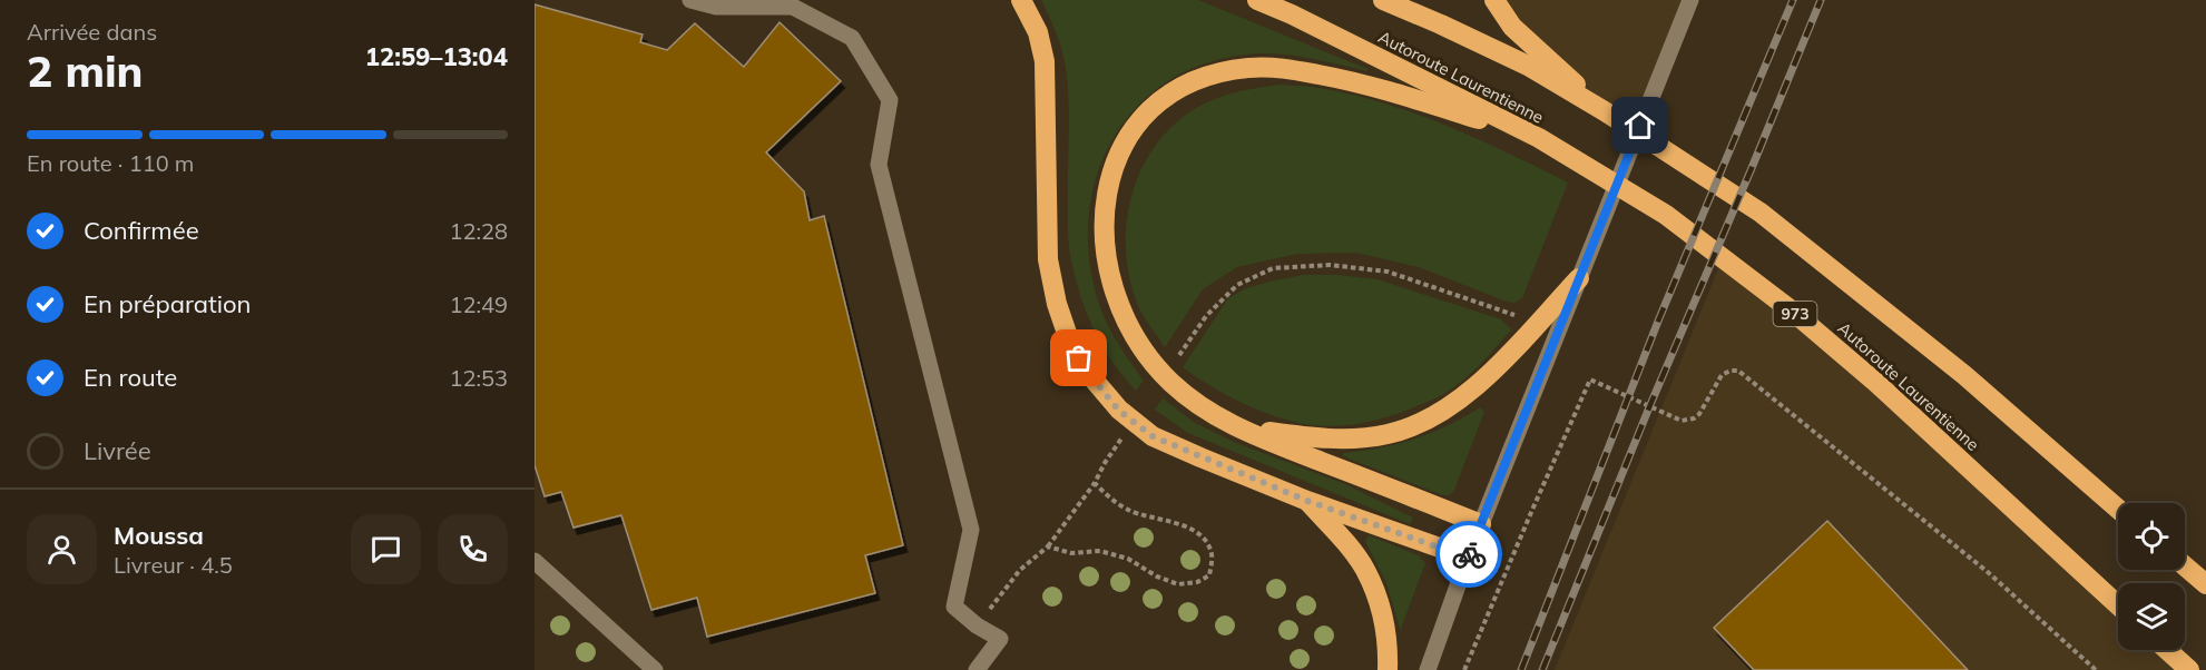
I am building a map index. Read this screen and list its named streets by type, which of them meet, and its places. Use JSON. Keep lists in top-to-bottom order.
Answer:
{
  "streets": {
    "highway": ["Autoroute Laurentienne", "973"]
  },
  "page": {
    "heading": ["2 min", "Arrivée dans", "12:59–13:04"],
    "panel": ["Moussa", "Livreur · 4.5"],
    "bar": "En route · 110 m",
    "list": [
      ["Confirmée", "12:28"],
      ["En préparation", "12:49"],
      ["En route", "12:53"],
      "Livrée"
    ]
  }
}
